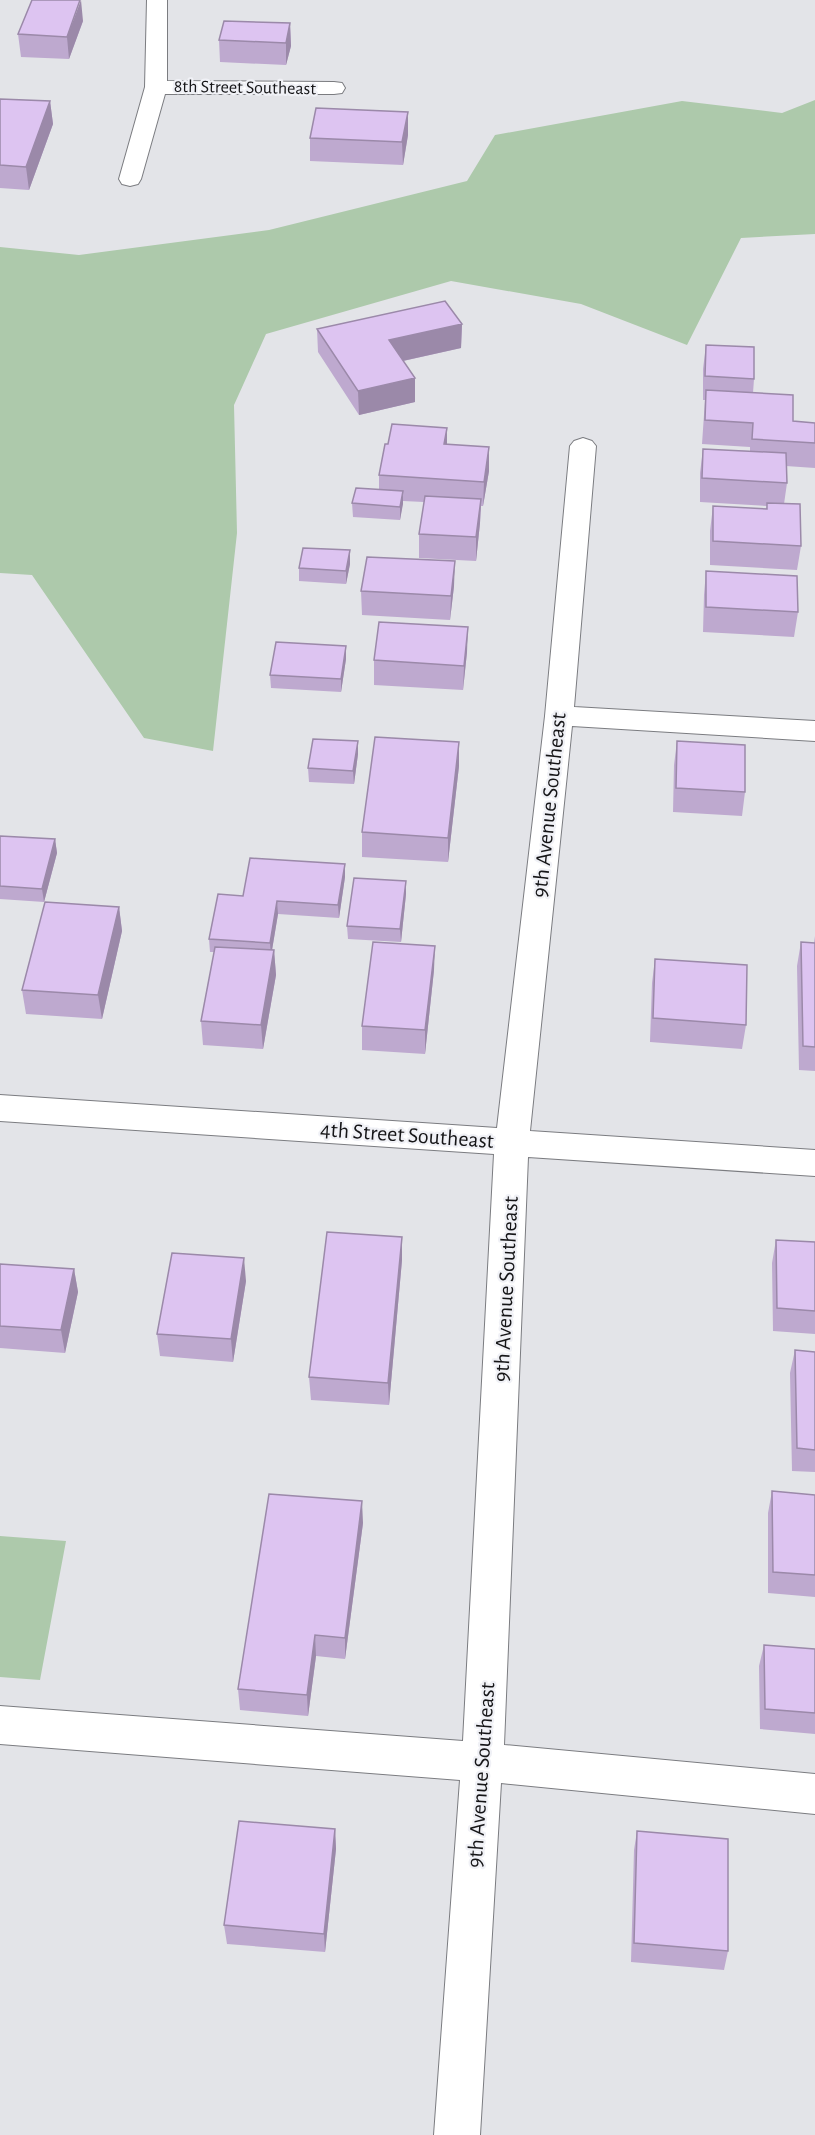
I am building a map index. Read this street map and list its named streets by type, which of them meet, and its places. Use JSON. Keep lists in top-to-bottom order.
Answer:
{
  "streets": {
    "street": ["8th Street Southeast", "9th Avenue Southeast", "4th Street Southeast"]
  },
  "crossings": [
    ["9th Avenue Southeast", "4th Street Southeast"]
  ]
}
